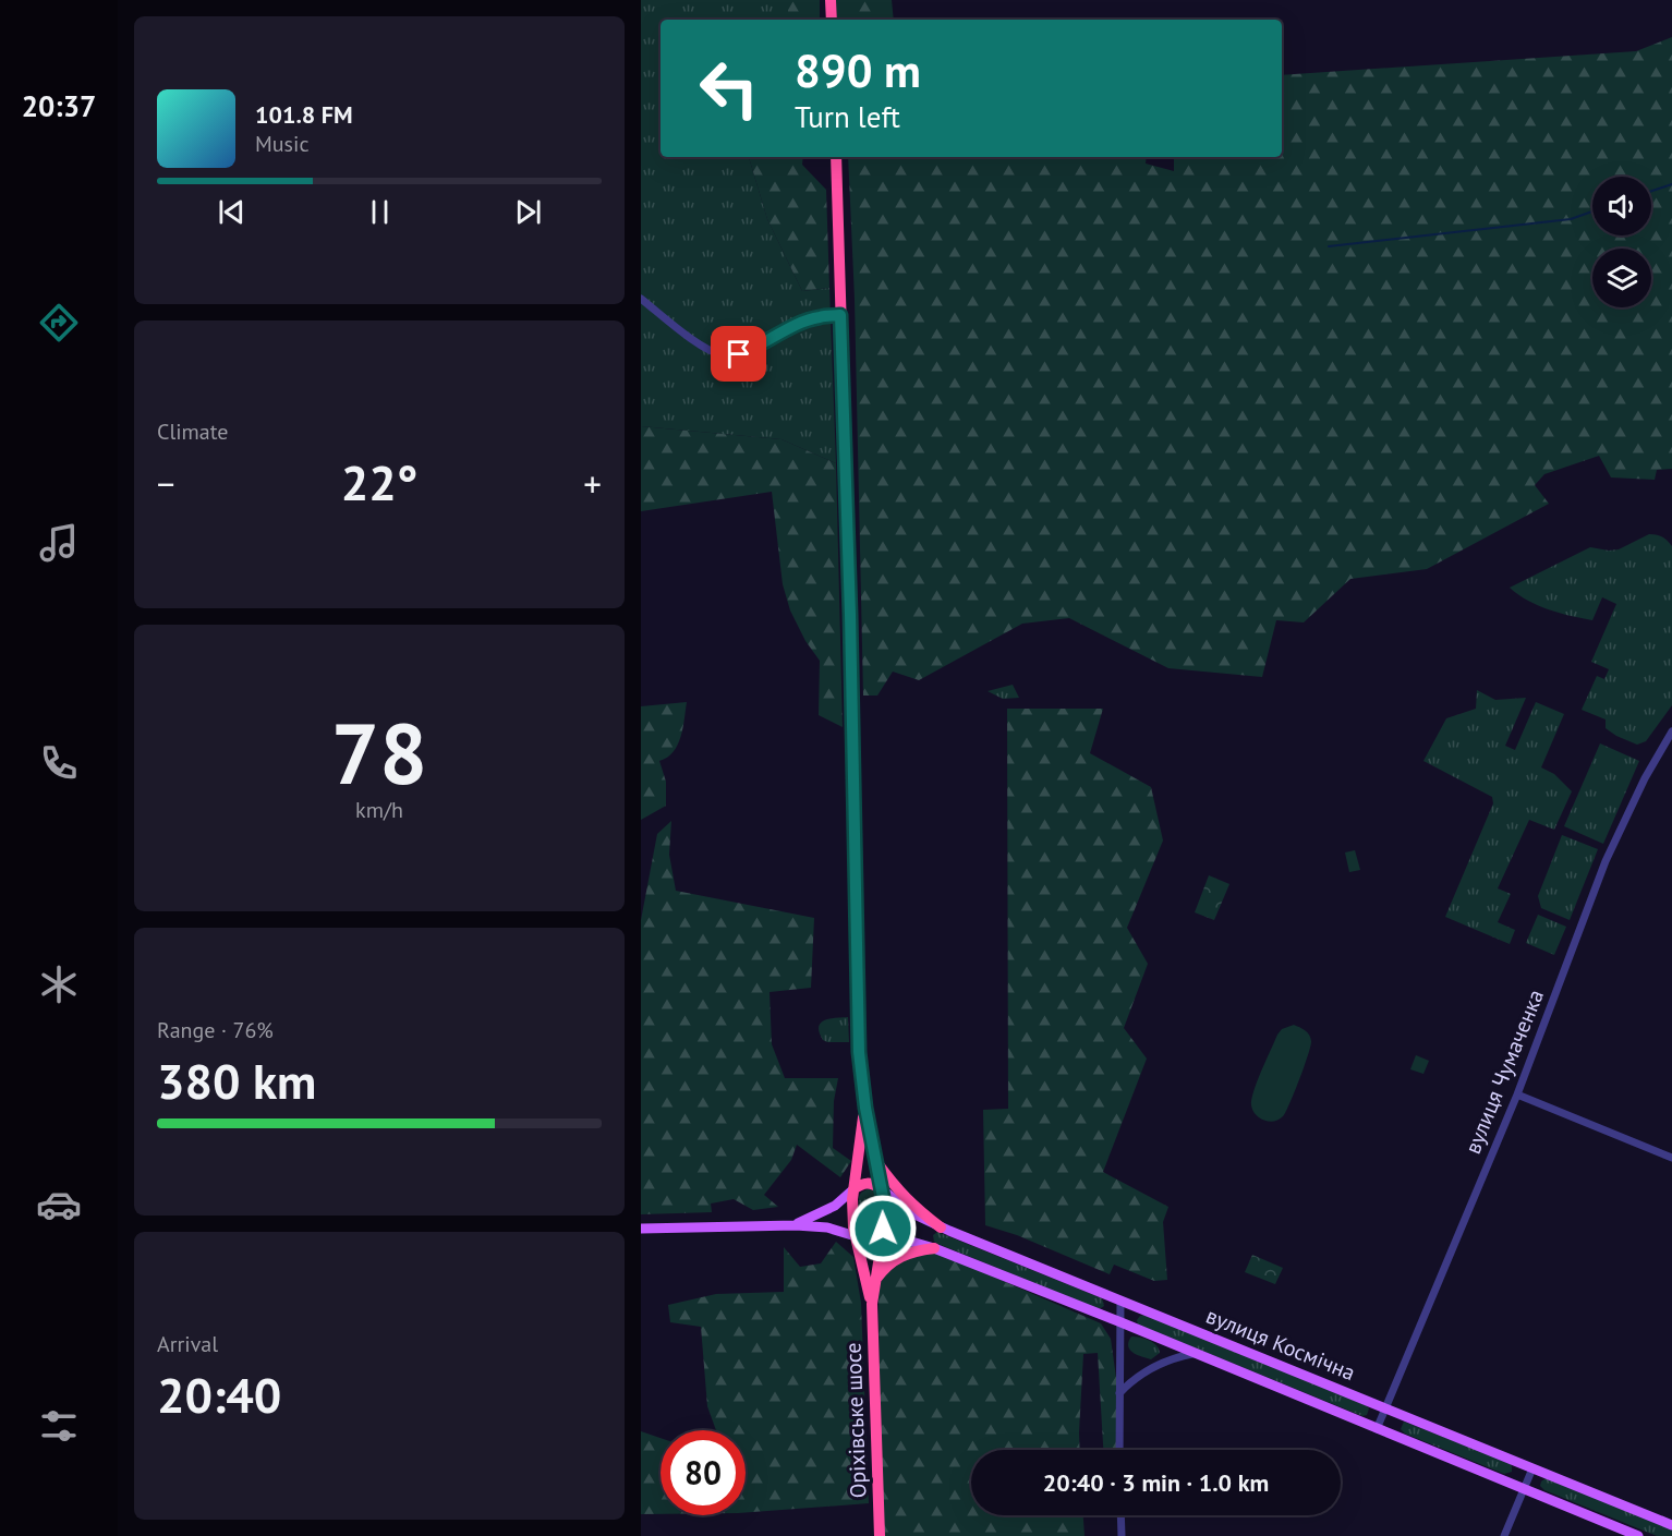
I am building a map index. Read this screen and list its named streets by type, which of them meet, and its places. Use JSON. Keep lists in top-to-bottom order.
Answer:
{
  "streets": {
    "highway": ["Оріхівське шосе"],
    "main road": ["вулиця Космічна"],
    "street": ["вулиця Чумаченка"]
  },
  "crossings": [
    ["вулиця Чумаченка", "вулиця Космічна"]
  ],
  "page": {
    "tabs": "20:37",
    "turn": ["890 m", "Turn left"],
    "song": ["101.8 FM", "Music"],
    "tile": [
      "Climate",
      ["78", "km/h"],
      ["Range · 76%", "380 km"],
      ["Arrival", "20:40"]
    ],
    "heat": ["−", "22°", "+"],
    "limit": "80",
    "trip": "20:40 · 3 min · 1.0 km"
  }
}
